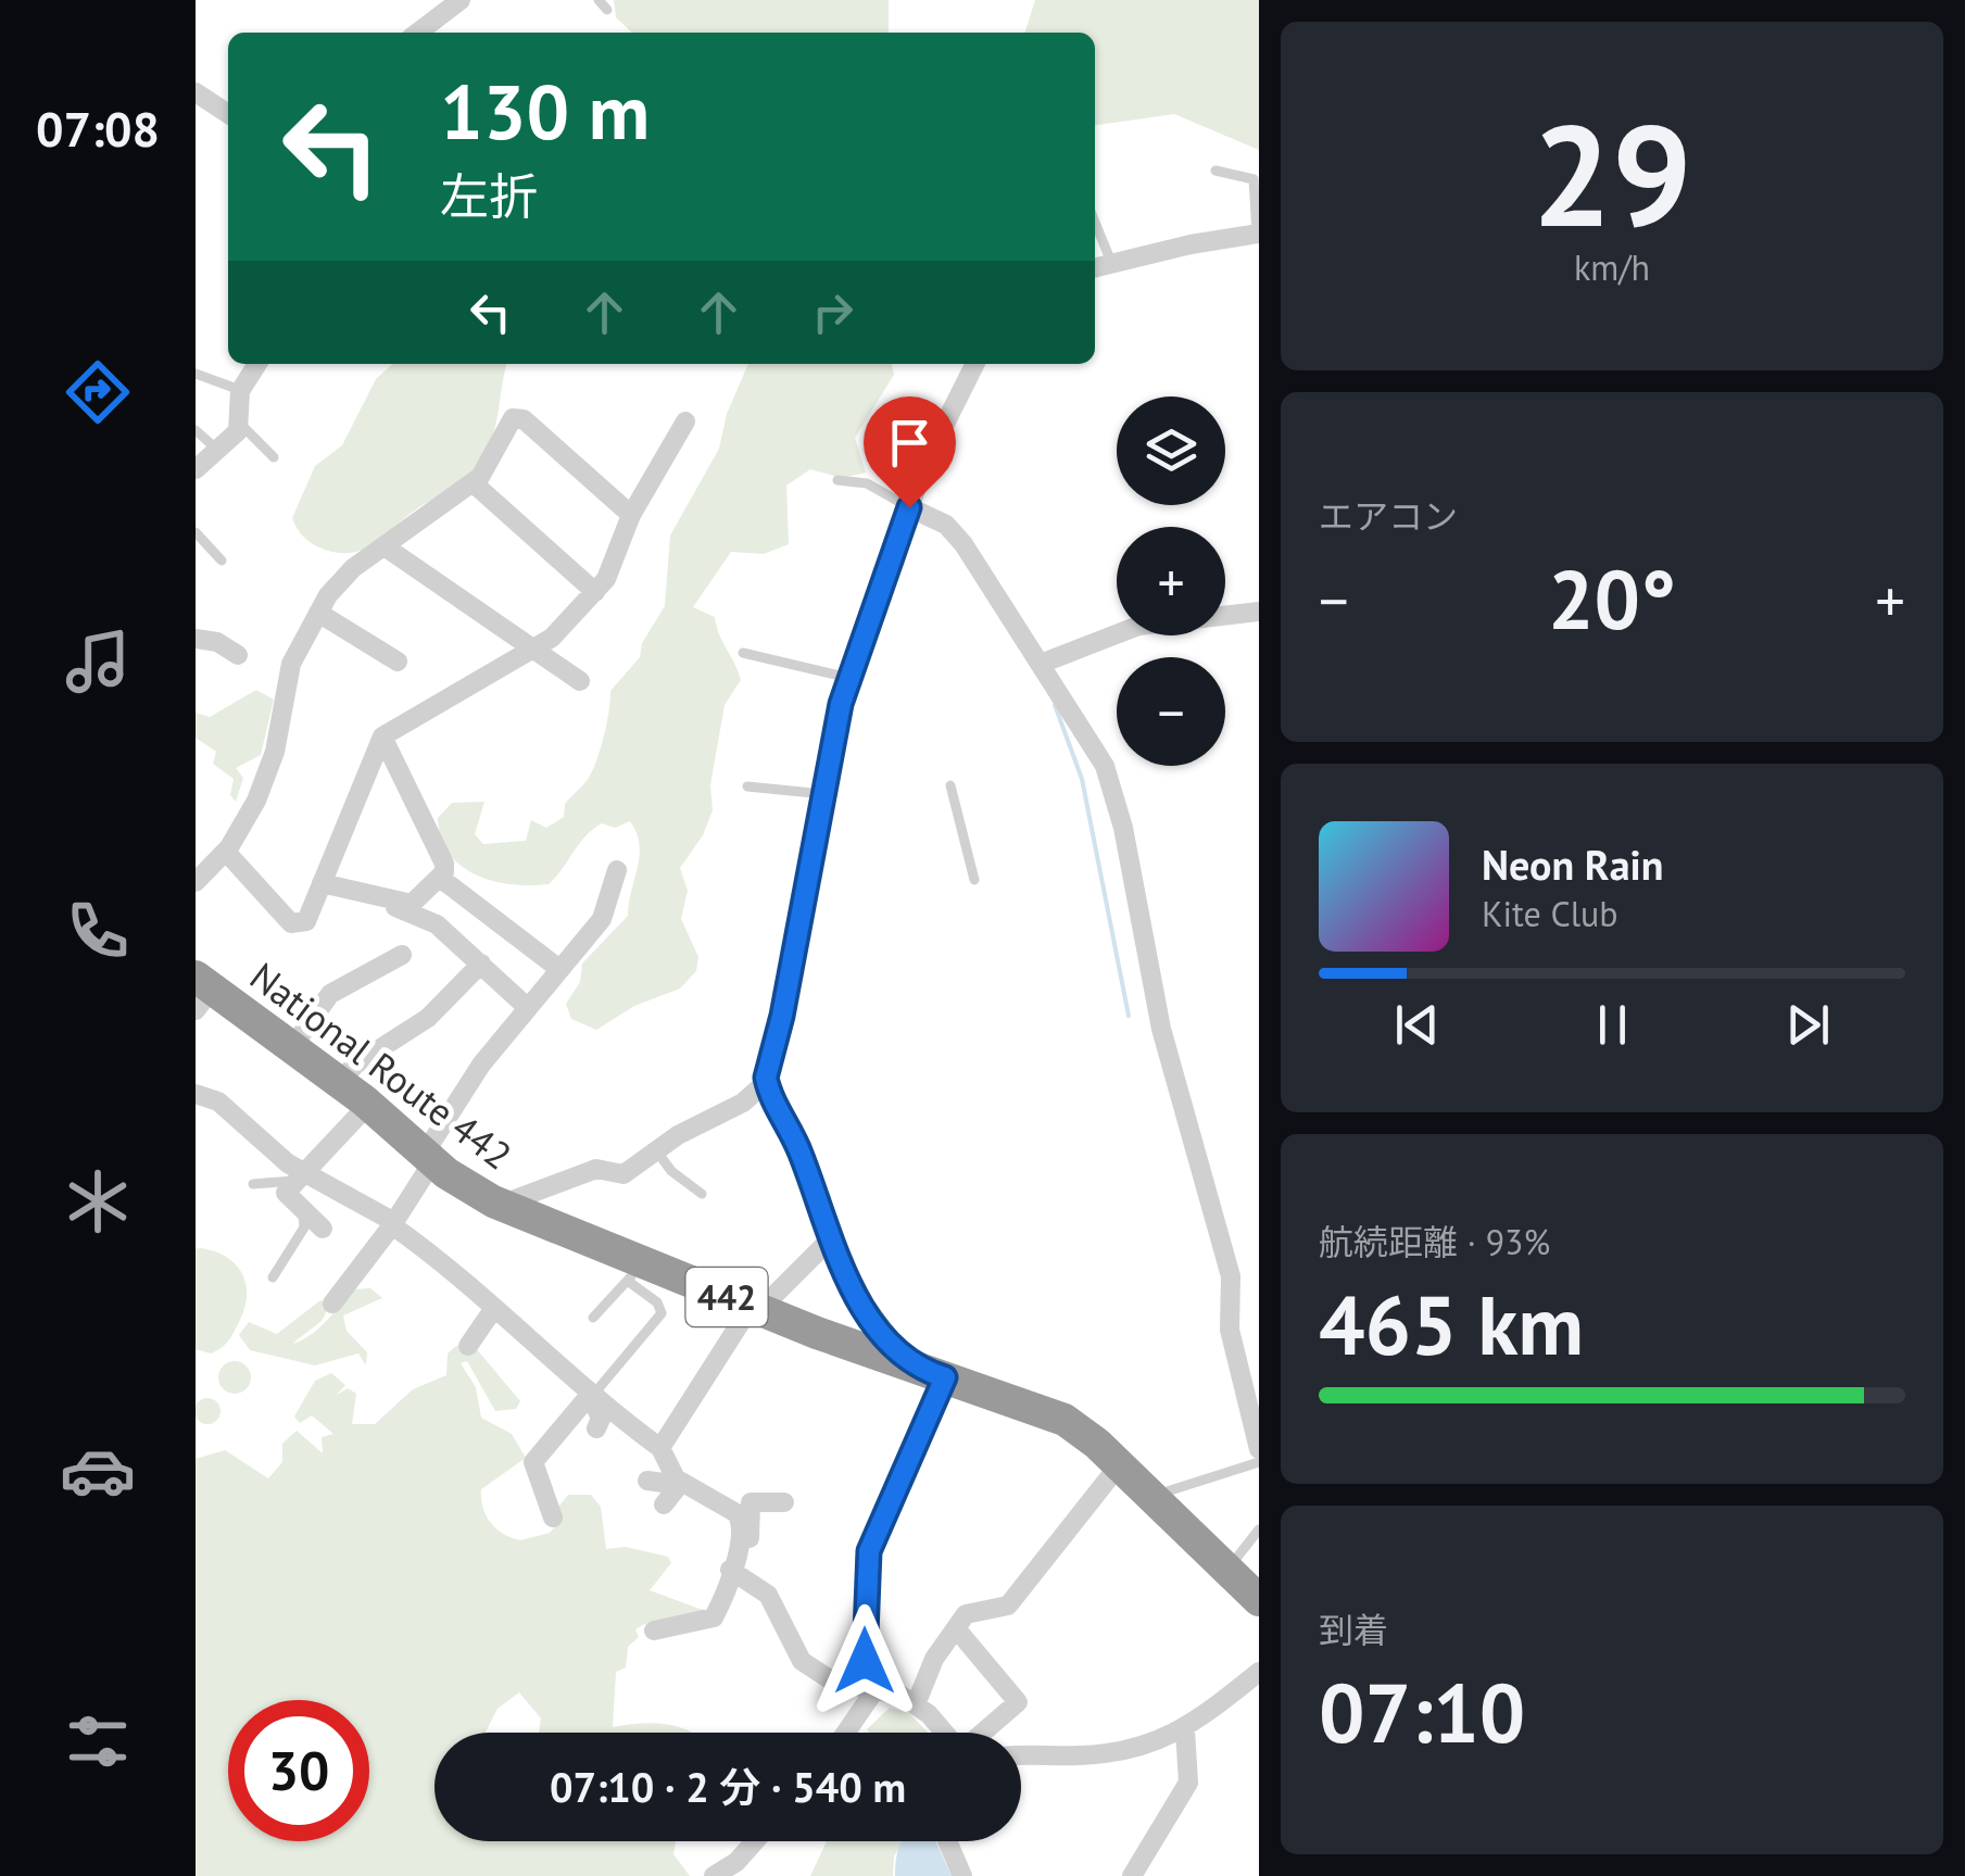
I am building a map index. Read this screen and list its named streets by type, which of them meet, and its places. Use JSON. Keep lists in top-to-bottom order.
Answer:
{
  "streets": {
    "highway": ["National Route 442", "442"]
  },
  "page": {
    "tabs": "07:08",
    "tile": [
      ["29", "km/h"],
      "エアコン",
      ["航続距離 · 93%", "465 km"],
      ["到着", "07:10"]
    ],
    "turn": ["130 m", "左折"],
    "map_buttons": ["+", "−"],
    "heat": ["−", "20°", "+"],
    "song": ["Neon Rain", "Kite Club"],
    "limit": "30",
    "trip": "07:10 · 2 分 · 540 m"
  }
}
